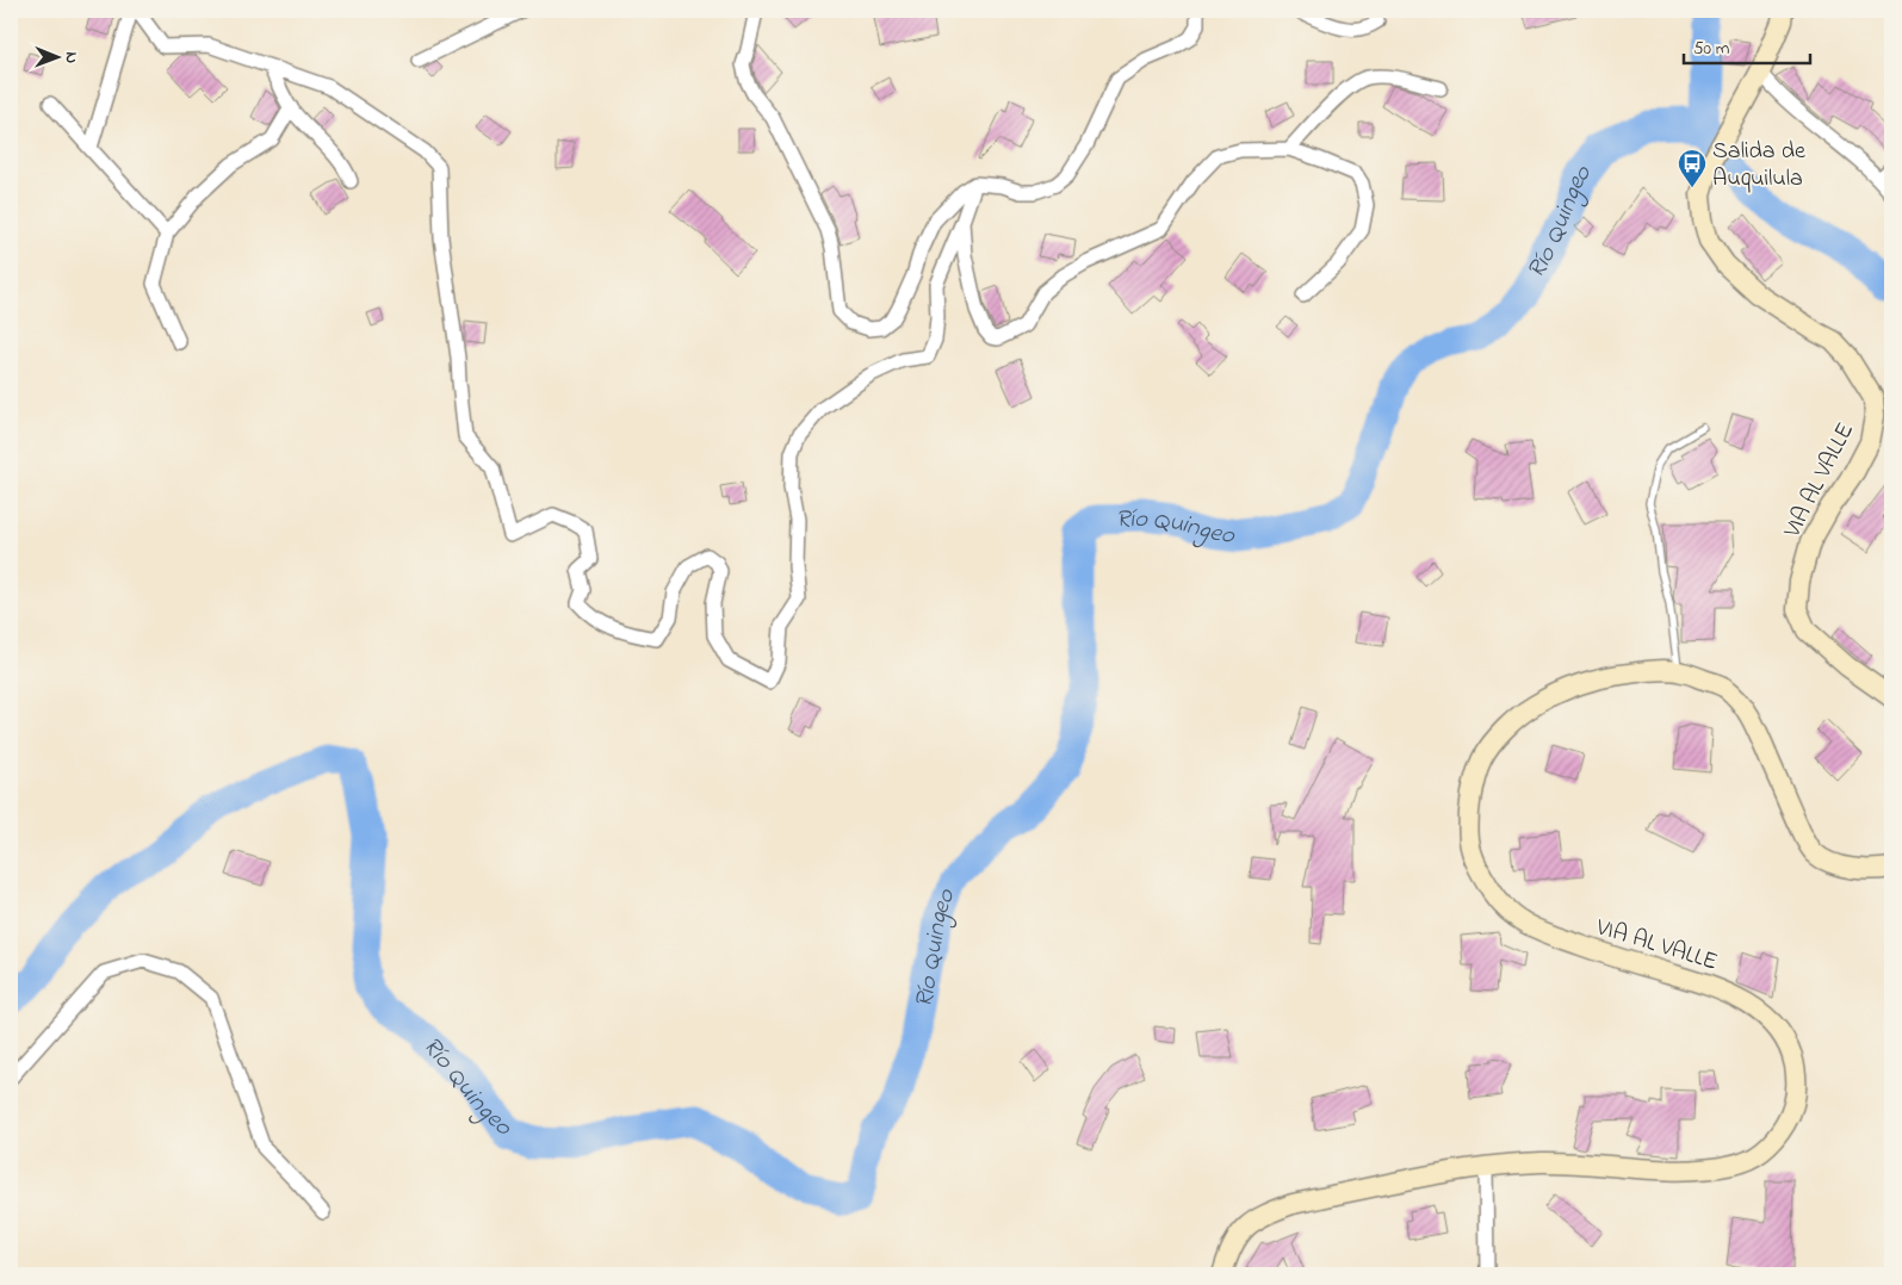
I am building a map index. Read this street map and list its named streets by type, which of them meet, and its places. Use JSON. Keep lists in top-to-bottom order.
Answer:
{
  "streets": {
    "main road": ["VIA AL VALLE"]
  },
  "water": ["Río Quingeo"],
  "places": {
    "bus stop": ["Salida de Auquilula"]
  },
  "scale_bar": "50 m",
  "north": "right"
}
